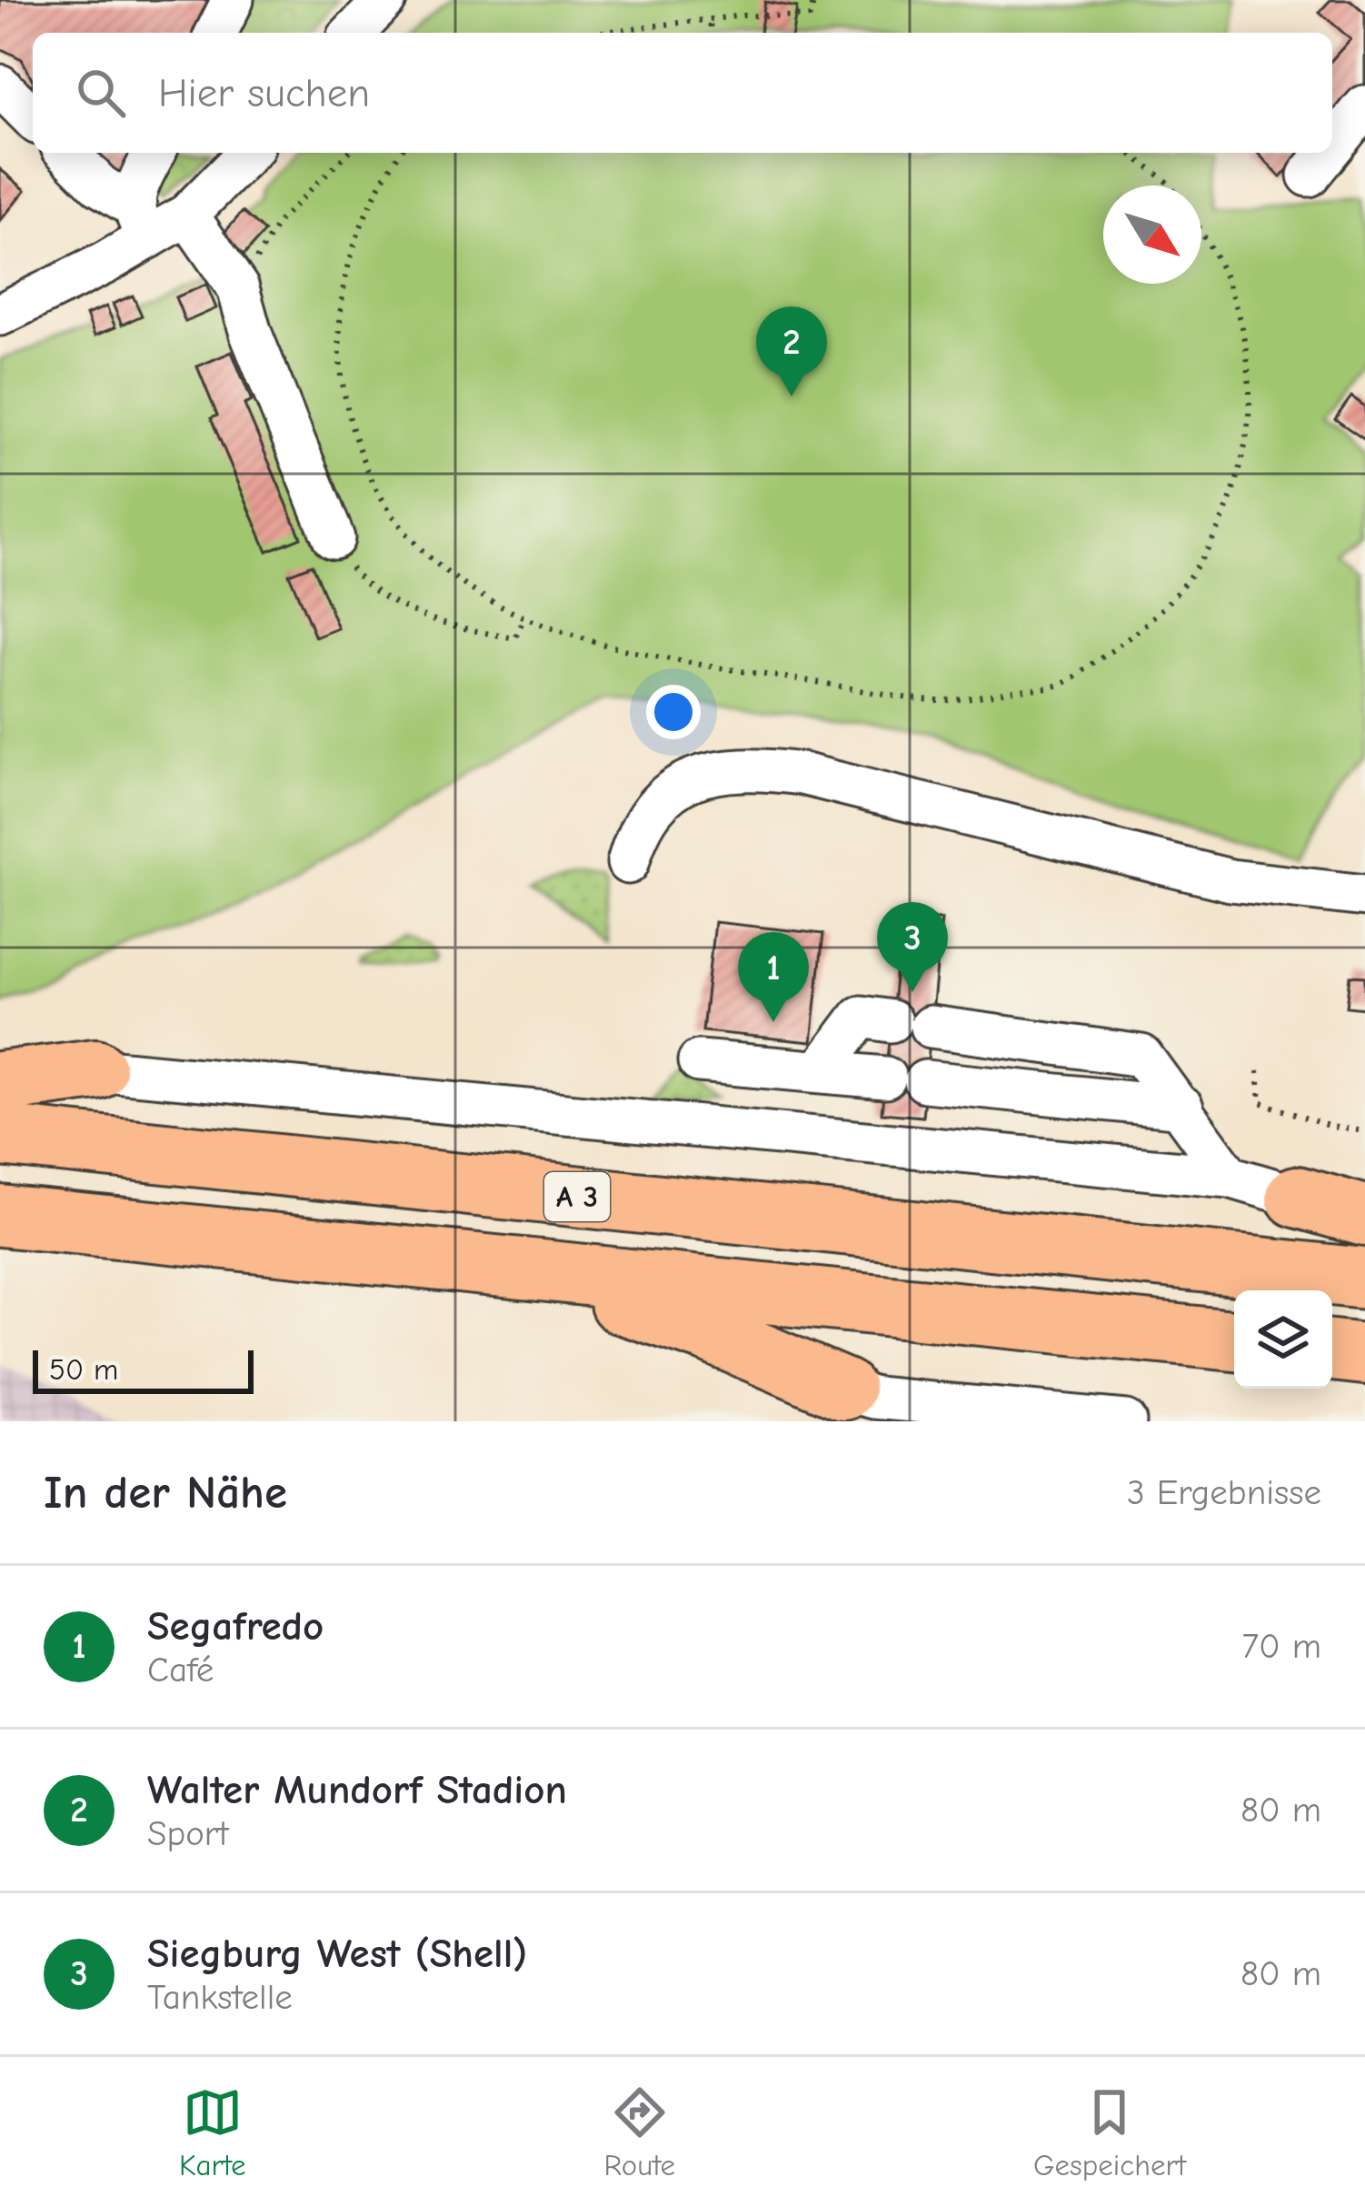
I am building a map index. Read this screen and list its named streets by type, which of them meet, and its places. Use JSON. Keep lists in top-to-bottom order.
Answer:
{
  "streets": {
    "highway": ["A 3"]
  },
  "scale_bar": "50 m",
  "north": "bottom right",
  "page": {
    "search": "Hier suchen",
    "pins": ["2", "3", "1"],
    "scale": "50 m",
    "heading": ["In der Nähe", "3 Ergebnisse"],
    "list": [
      {
        "mark": "1",
        "name": "Segafredo",
        "note": "Café",
        "value": "70 m"
      },
      {
        "mark": "2",
        "name": "Walter Mundorf Stadion",
        "note": "Sport",
        "value": "80 m"
      },
      {
        "mark": "3",
        "name": "Siegburg West (Shell)",
        "note": "Tankstelle",
        "value": "80 m"
      }
    ],
    "nav": ["Karte", "Route", "Gespeichert"]
  }
}
